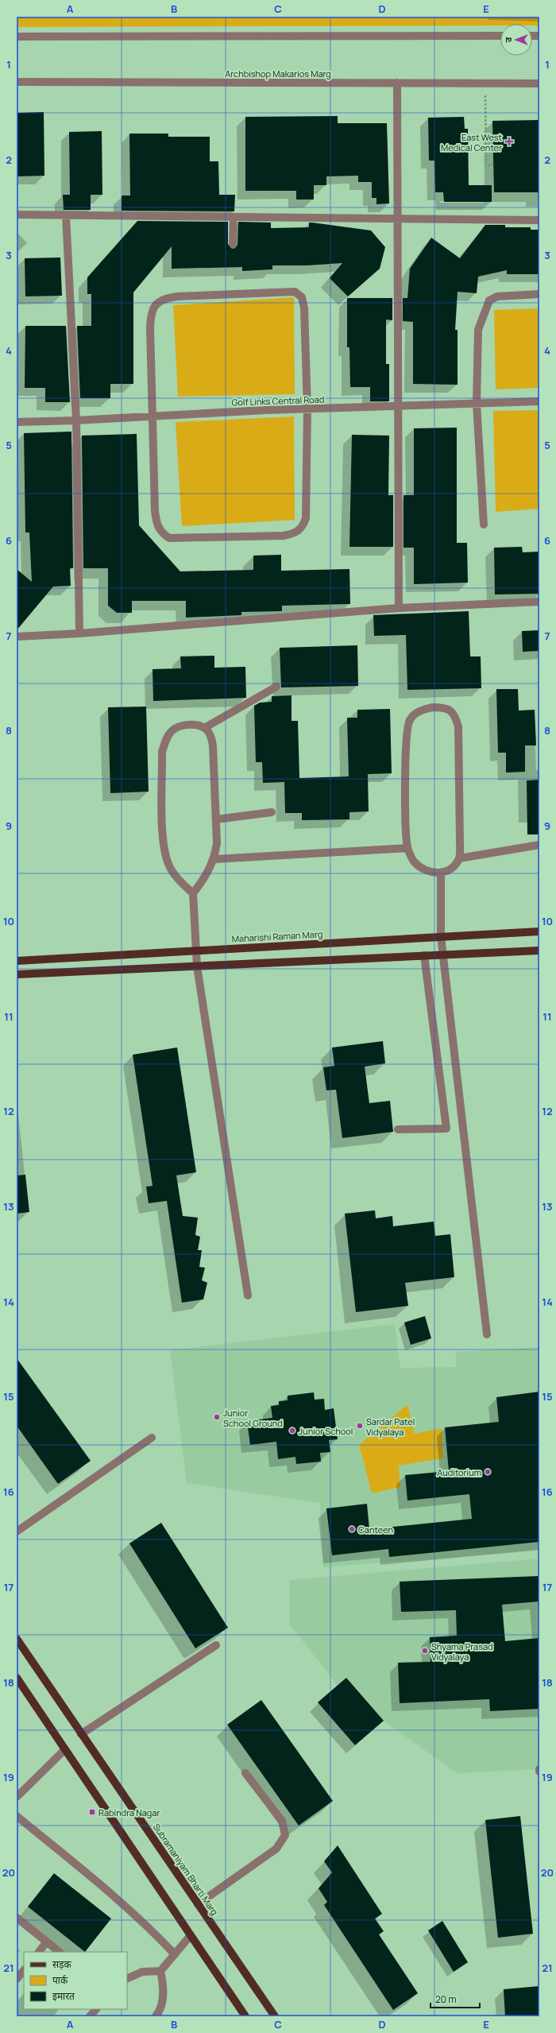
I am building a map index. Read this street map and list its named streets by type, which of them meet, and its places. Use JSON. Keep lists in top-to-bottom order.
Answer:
{
  "streets": {
    "main road": ["Maharishi Raman Marg", "Subramaniyam Bharti Marg"],
    "street": ["Archbishop Makarios Marg", "Golf Links Central Road"]
  },
  "places": {
    "health": ["East West Medical Center"],
    "other": [
      "Junior School Ground",
      "Sardar Patel Vidyalaya",
      "Junior School",
      "Auditorium",
      "Canteen",
      "Shyama Prasad Vidyalaya"
    ],
    "transit": ["Rabindra Nagar"]
  },
  "legend": ["सड़क", "पार्क", "इमारत"],
  "scale_bar": "20 m",
  "north": "left",
  "grid": {
    "columns": [
      "A",
      "B",
      "C",
      "D",
      "E"
    ],
    "rows": [
      "1",
      "2",
      "3",
      "4",
      "5",
      "6",
      "7",
      "8",
      "9",
      "10",
      "11",
      "12",
      "13",
      "14",
      "15",
      "16",
      "17",
      "18",
      "19",
      "20",
      "21"
    ]
  }
}
